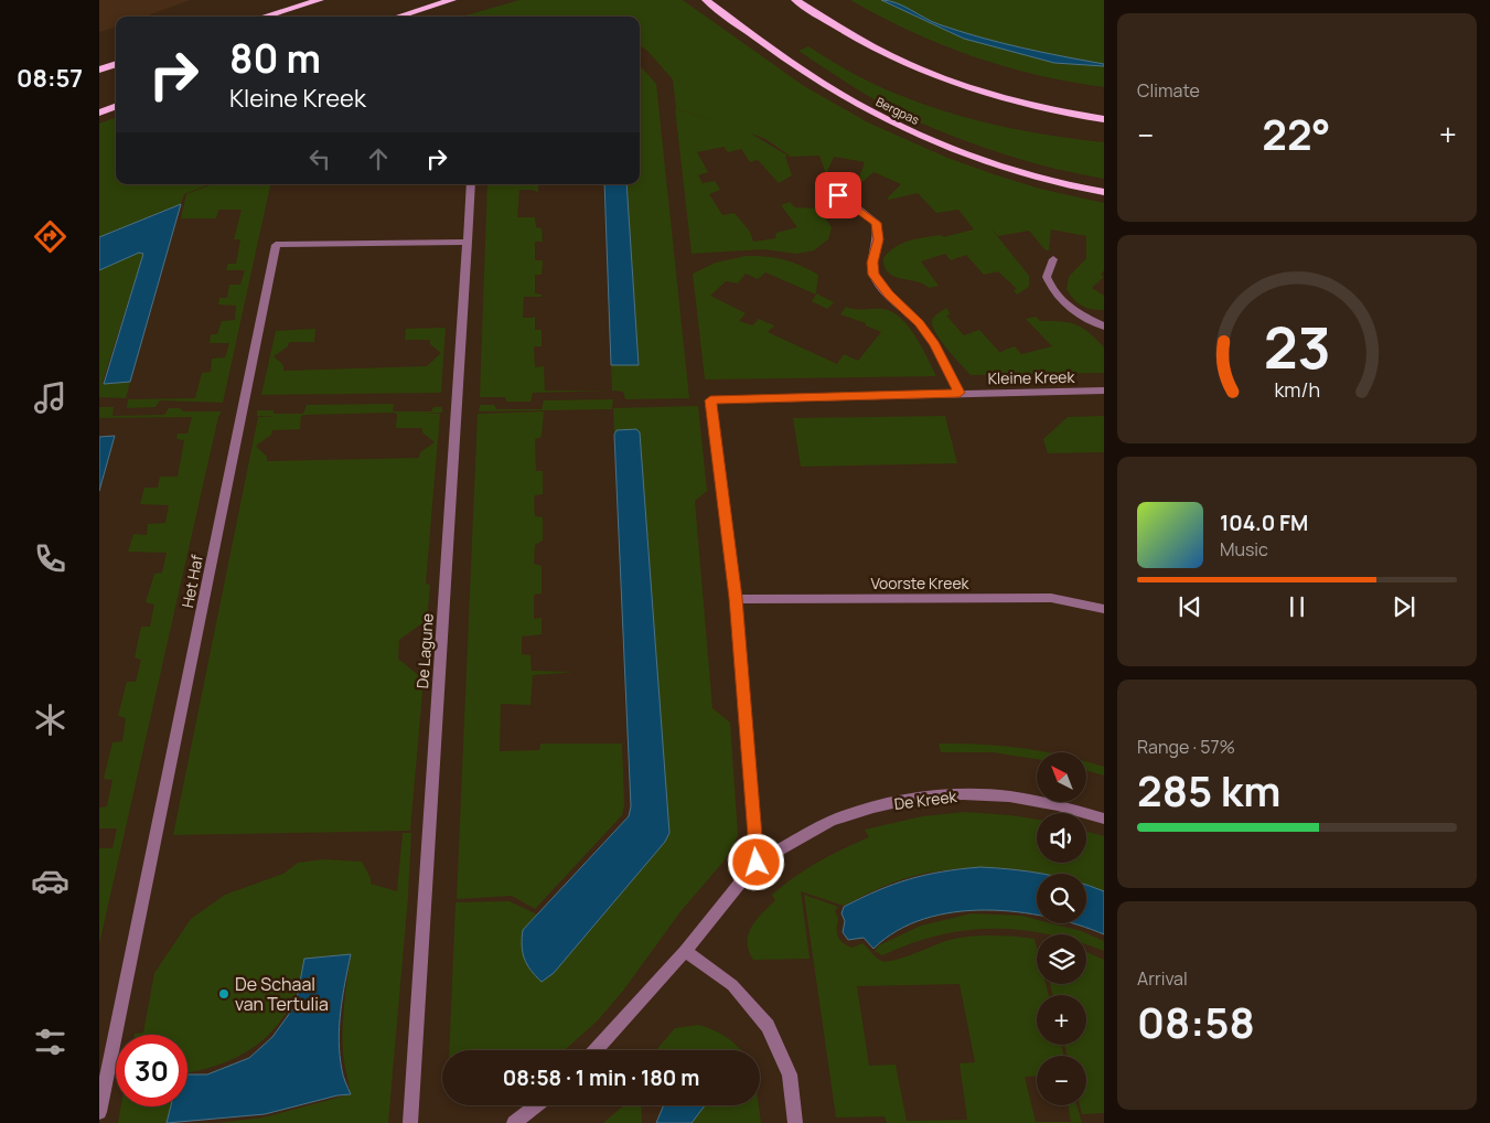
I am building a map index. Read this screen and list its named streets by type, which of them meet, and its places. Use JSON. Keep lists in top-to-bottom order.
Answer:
{
  "streets": {
    "main road": ["Bergpas"],
    "street": [
      "Kleine Kreek",
      "Het Haf",
      "Voorste Kreek",
      "De Lagune",
      "De Kreek"
    ]
  },
  "crossings": [
    ["Kleine Kreek", "Voorste Kreek"],
    ["Kleine Kreek", "De Kreek"],
    ["Het Haf", "De Lagune"]
  ],
  "places": ["De Schaal van Tertulia"],
  "north": "top left",
  "page": {
    "tabs": "08:57",
    "tile": [
      "Climate",
      ["Range · 57%", "285 km"],
      ["Arrival", "08:58"]
    ],
    "turn": ["80 m", "Kleine Kreek"],
    "heat": ["−", "22°", "+"],
    "song": ["104.0 FM", "Music"],
    "map_buttons": ["+", "−"],
    "limit": "30",
    "trip": "08:58 · 1 min · 180 m",
    "gauge": ["23", "km/h"]
  }
}
